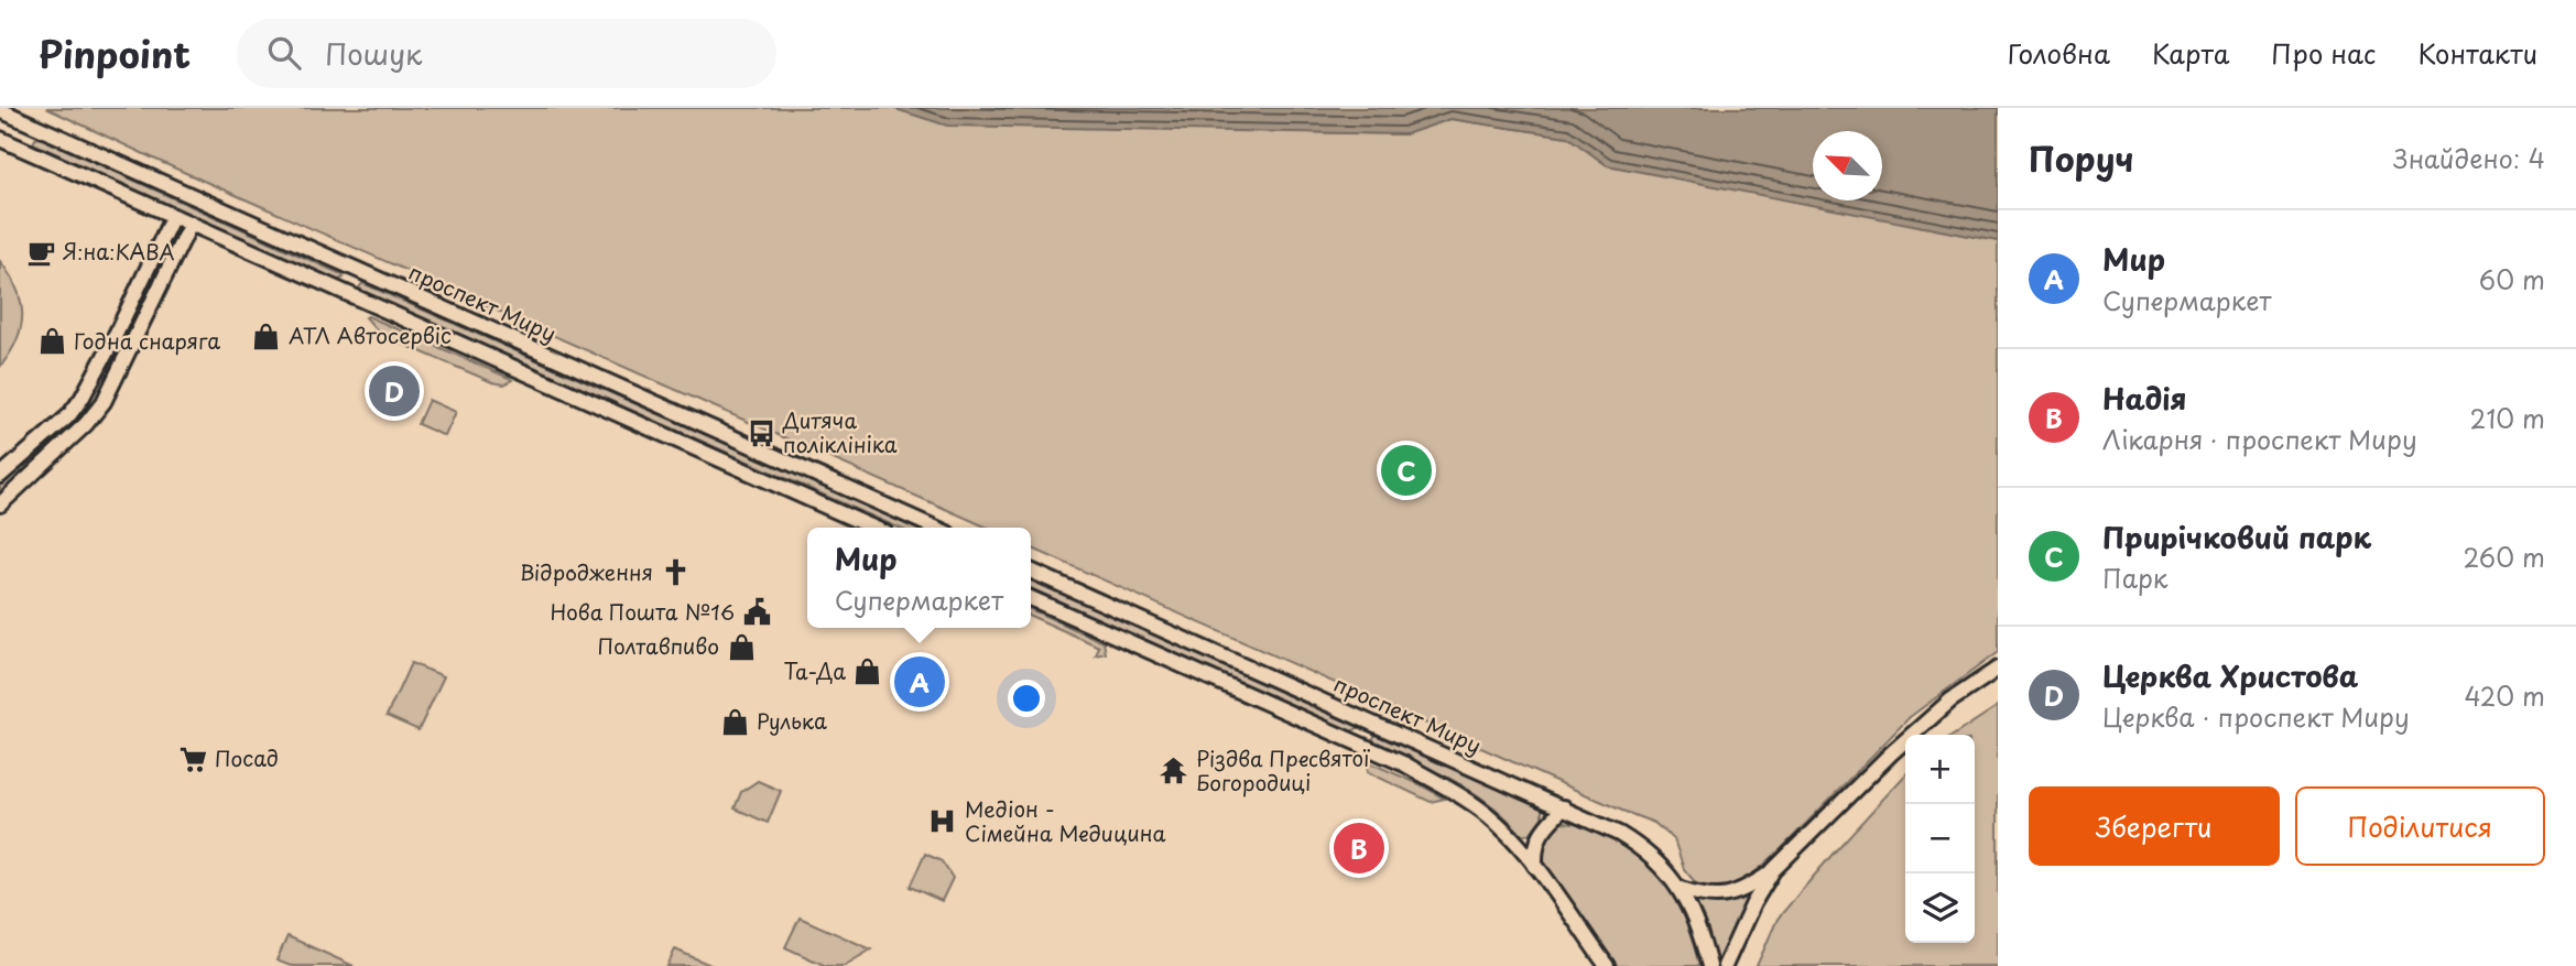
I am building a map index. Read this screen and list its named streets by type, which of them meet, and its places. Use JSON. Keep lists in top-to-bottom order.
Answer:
{
  "streets": {
    "main road": ["проспект Миру"]
  },
  "places": {
    "cafe": ["Я:на:КАВА"],
    "shop": [
      "АТЛ Автосервіс",
      "Годна снаряга",
      "Полтавпиво",
      "Та-Да",
      "Рулька"
    ],
    "bus stop": ["Дитяча поліклініка"],
    "church": ["Відродження"],
    "public building": ["Нова Пошта №16"],
    "supermarket": ["Посад"],
    "temple": ["Різдва Пресвятої Богородиці"],
    "hospital": ["Медіон - Сімейна Медицина"]
  },
  "north": "top left",
  "page": {
    "header": "Pinpoint",
    "search": "Пошук",
    "nav": [
      "Головна",
      "Карта",
      "Про нас",
      "Контакти"
    ],
    "heading": ["Поруч", "Знайдено: 4"],
    "list": [
      {
        "mark": "A",
        "name": "Мир",
        "note": "Супермаркет",
        "value": "60 m"
      },
      {
        "mark": "B",
        "name": "Надія",
        "note": "Лікарня · проспект Миру",
        "value": "210 m"
      },
      {
        "mark": "C",
        "name": "Прирічковий парк",
        "note": "Парк",
        "value": "260 m"
      },
      {
        "mark": "D",
        "name": "Церква Христова",
        "note": "Церква · проспект Миру",
        "value": "420 m"
      }
    ],
    "pins": [
      "D",
      "C",
      "A",
      "B"
    ],
    "popup": ["Мир", "Супермаркет"],
    "map_buttons": ["+", "−"],
    "buttons": ["Зберегти", "Поділитися"]
  }
}
